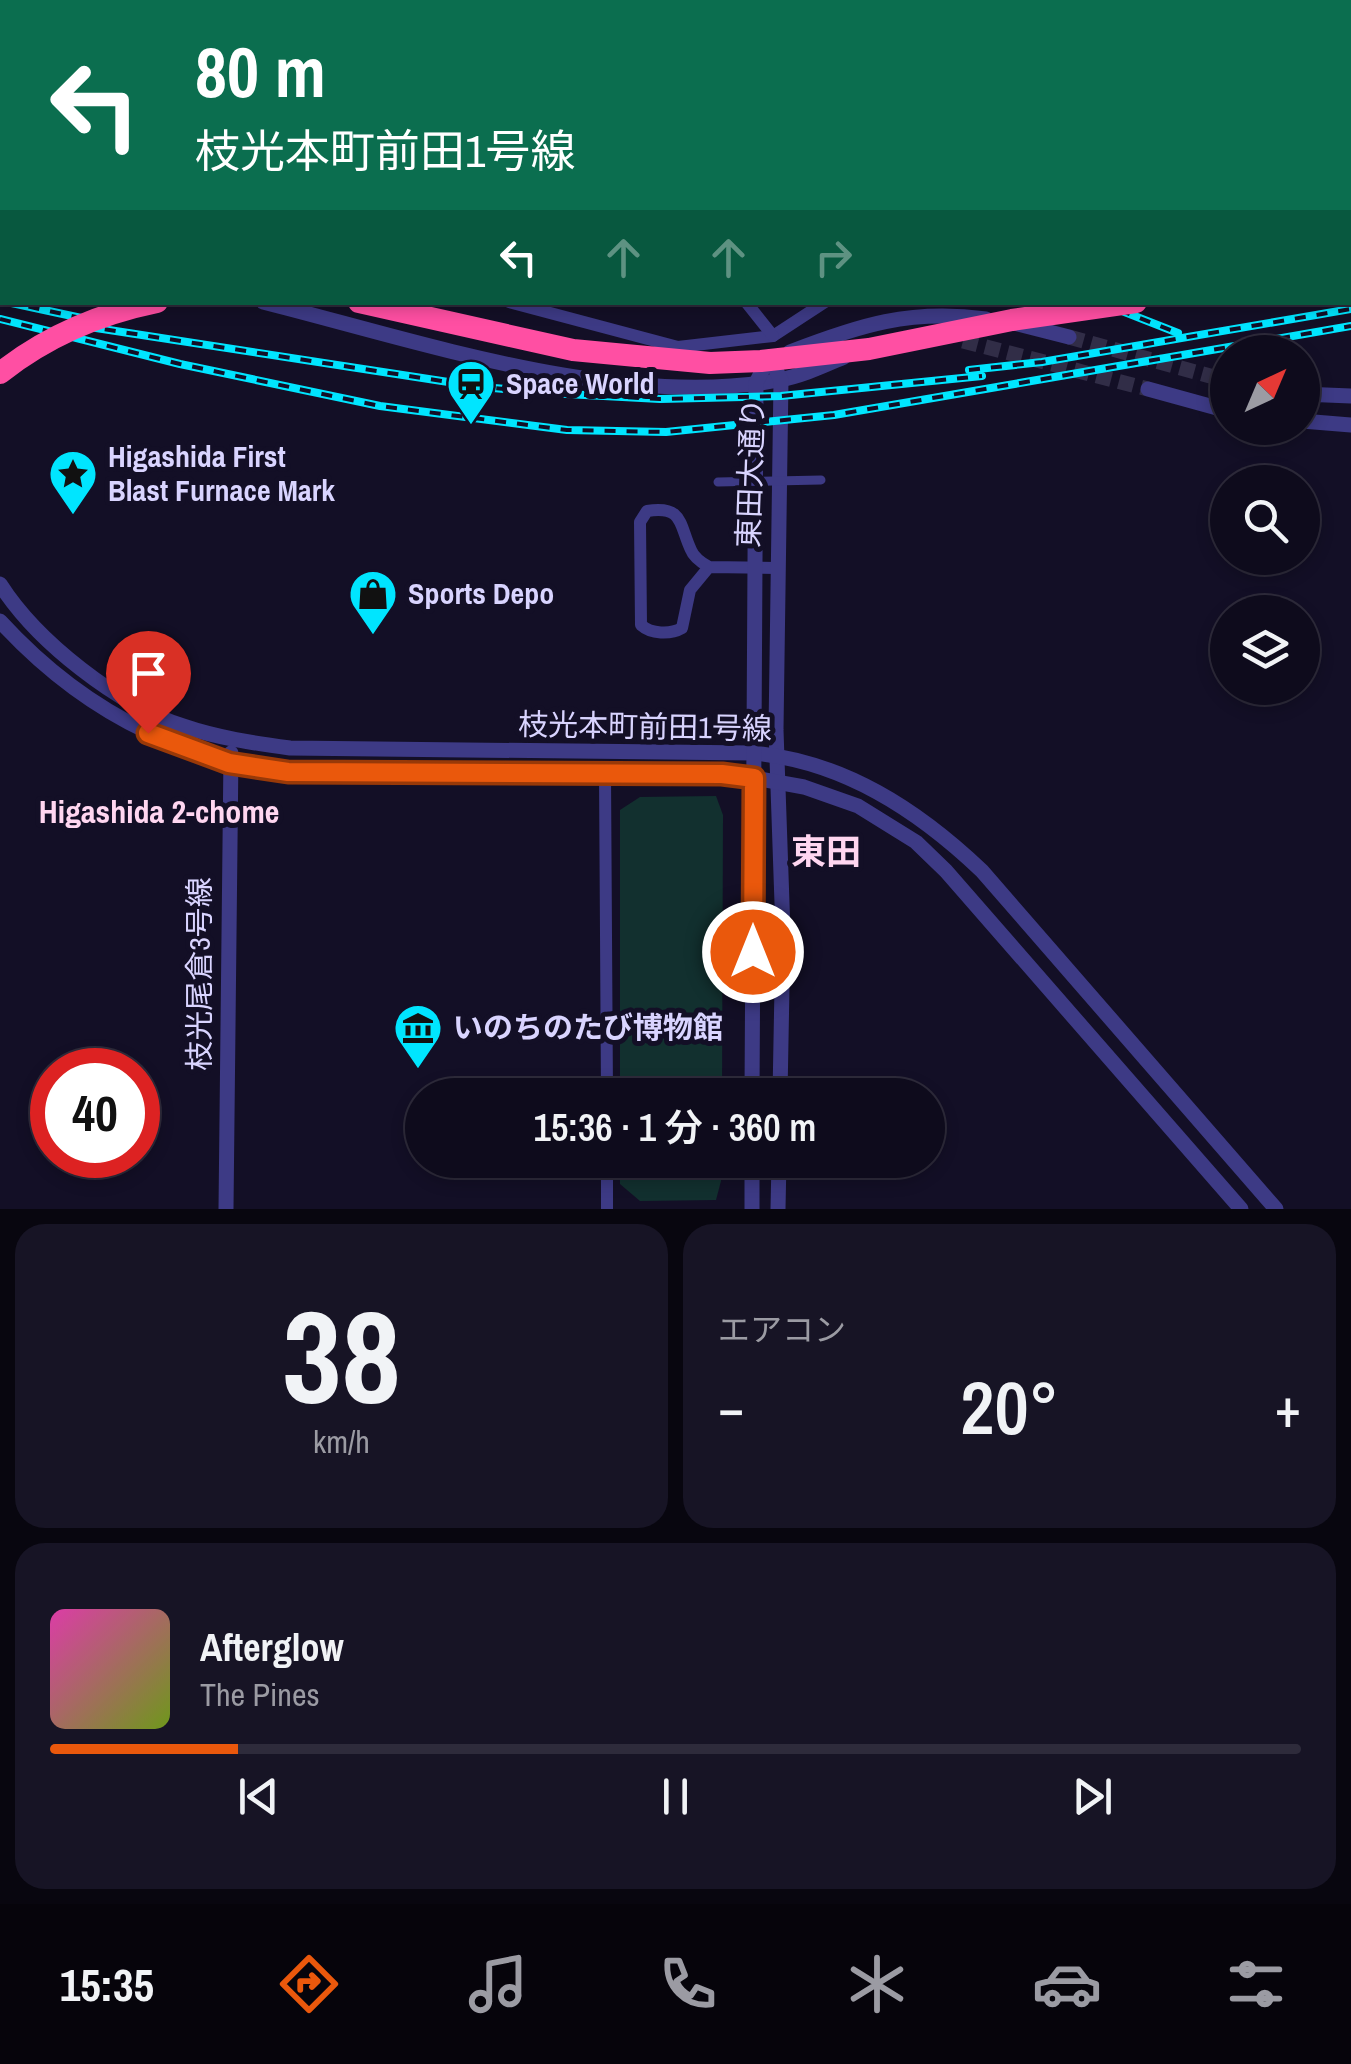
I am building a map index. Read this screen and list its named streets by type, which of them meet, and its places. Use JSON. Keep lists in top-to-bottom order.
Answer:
{
  "streets": {
    "street": ["東田大通り", "枝光本町前田1号線", "枝光尾倉3号線"]
  },
  "crossings": [
    ["東田大通り", "枝光本町前田1号線"],
    ["枝光本町前田1号線", "枝光尾倉3号線"]
  ],
  "districts": ["Higashida 2-chome", "東田"],
  "places": {
    "station": ["Space World"],
    "place": ["Higashida First Blast Furnace Mark"],
    "shop": ["Sports Depo"],
    "museum": ["いのちのたび博物館"]
  },
  "north": "top right",
  "page": {
    "turn": ["80 m", "枝光本町前田1号線"],
    "limit": "40",
    "trip": "15:36 · 1 分 · 360 m",
    "tile": [
      ["38", "km/h"],
      "エアコン"
    ],
    "heat": ["−", "20°", "+"],
    "song": ["Afterglow", "The Pines"],
    "tabs": "15:35"
  }
}
